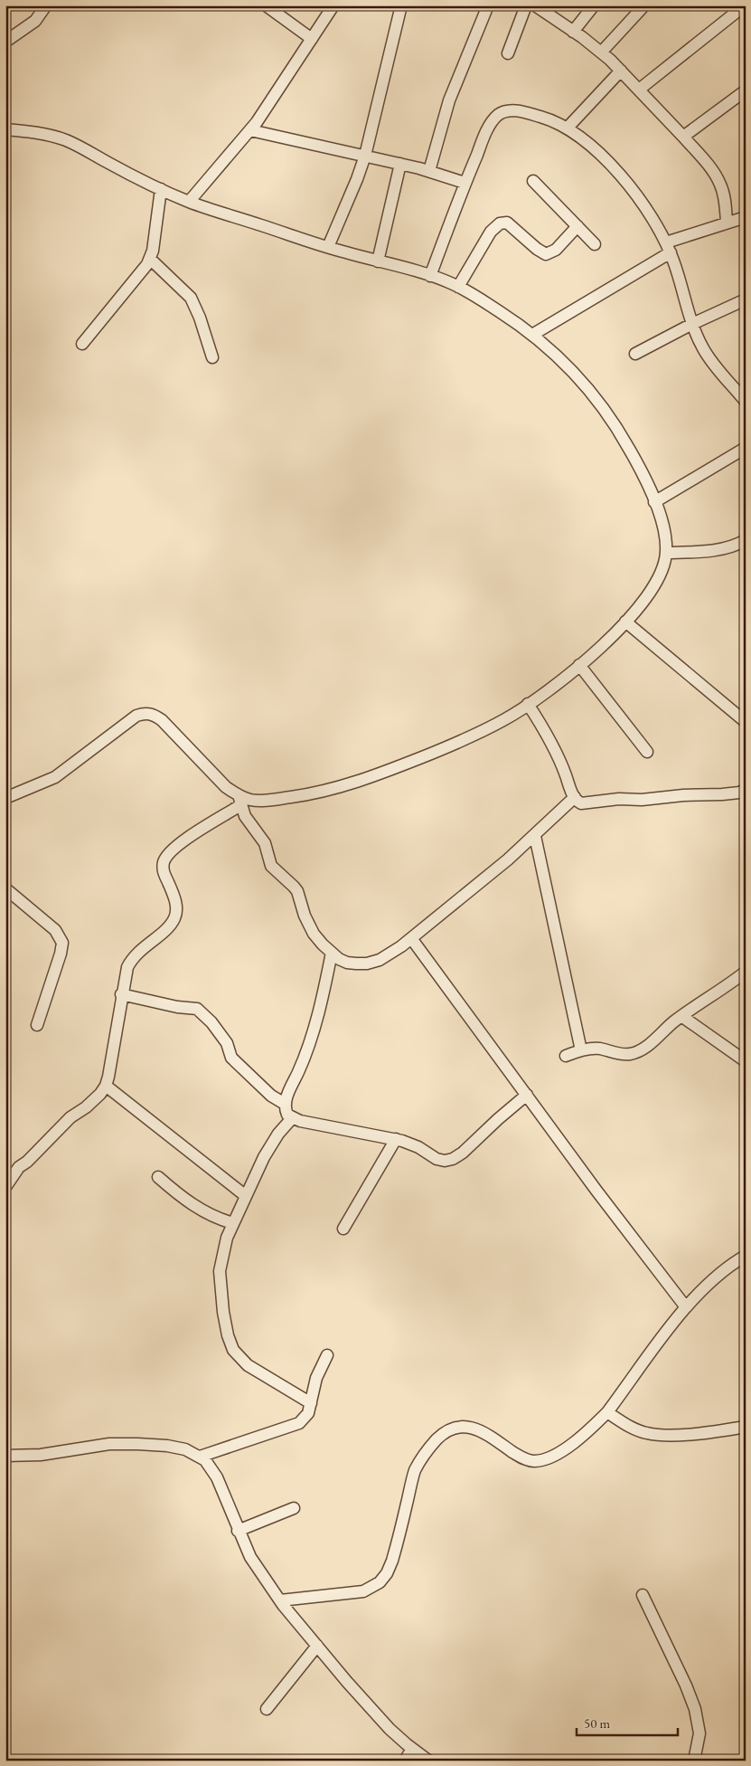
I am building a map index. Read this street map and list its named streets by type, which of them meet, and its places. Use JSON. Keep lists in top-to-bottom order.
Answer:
{
  "scale_bar": "50 m"
}
